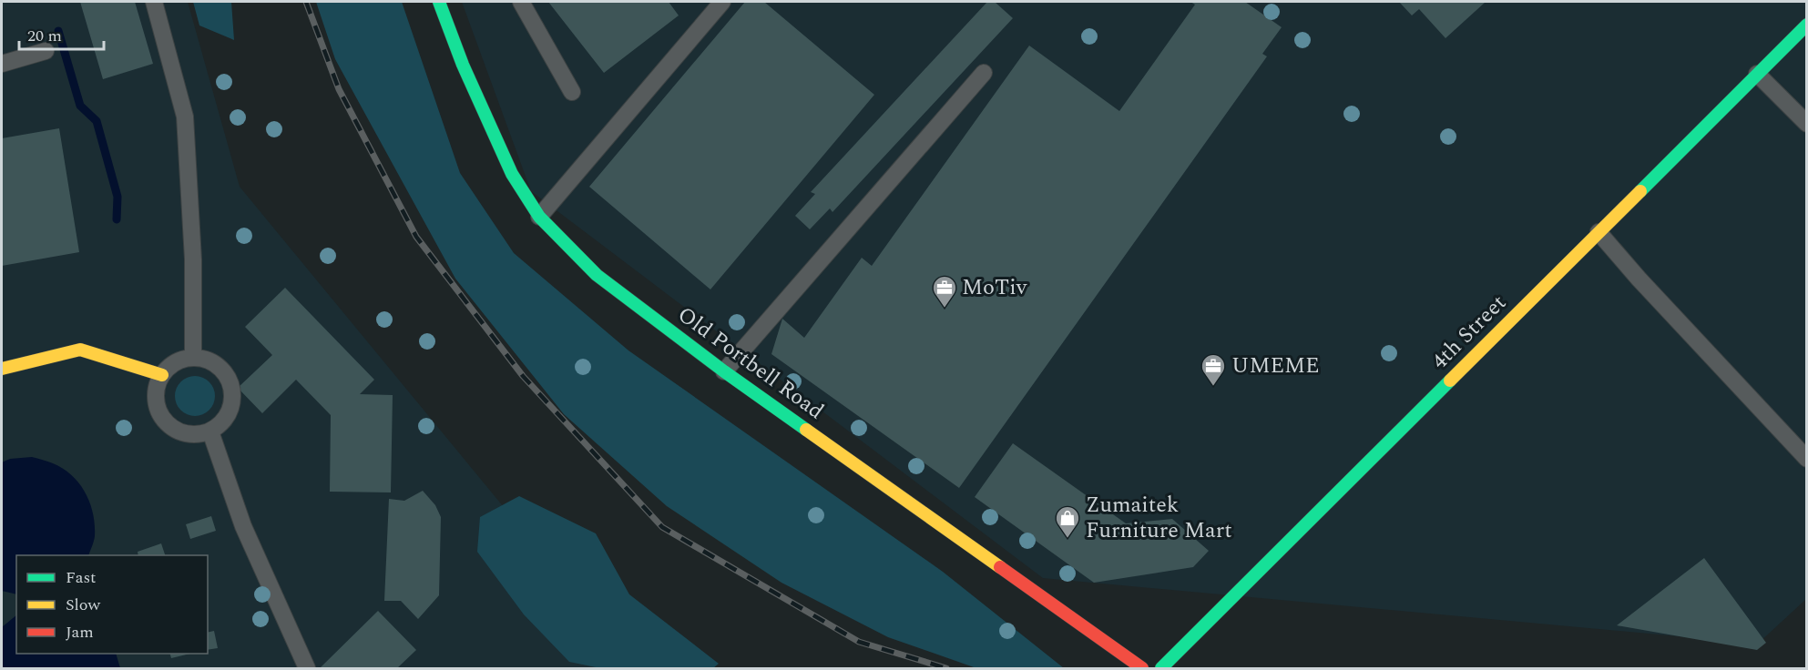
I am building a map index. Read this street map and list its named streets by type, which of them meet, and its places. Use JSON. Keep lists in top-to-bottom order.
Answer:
{
  "streets": {
    "street": ["4th Street", "Old Portbell Road"]
  },
  "places": {
    "office": ["MoTiv", "UMEME"],
    "shop": ["Zumaitek Furniture Mart"]
  },
  "legend": ["Fast", "Slow", "Jam"],
  "scale_bar": "20 m"
}
